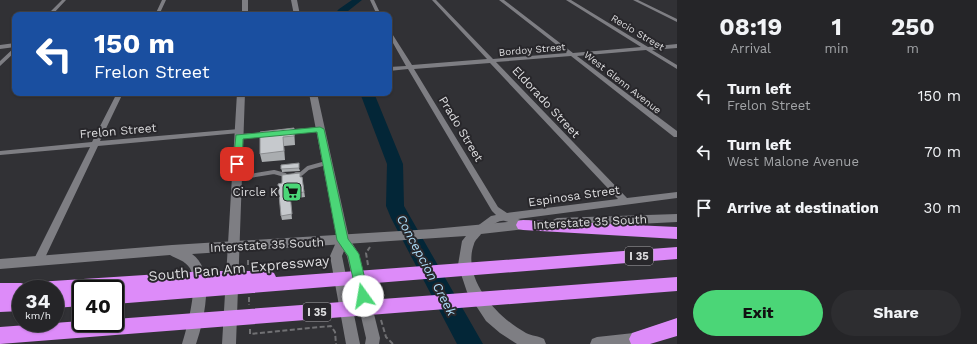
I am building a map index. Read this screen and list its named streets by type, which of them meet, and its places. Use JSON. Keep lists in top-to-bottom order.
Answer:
{
  "streets": {
    "highway": ["I 35", "South Pan Am Expressway"],
    "street": [
      "Recio Street",
      "Bordoy Street",
      "West Glenn Avenue",
      "Eldorado Street",
      "Prado Street",
      "Frelon Street",
      "Espinosa Street",
      "Interstate 35 South"
    ]
  },
  "crossings": [
    ["Recio Street", "Bordoy Street"],
    ["Bordoy Street", "West Glenn Avenue"],
    ["Bordoy Street", "Eldorado Street"],
    ["Bordoy Street", "Prado Street"],
    ["Eldorado Street", "Espinosa Street"],
    ["Prado Street", "Espinosa Street"],
    ["Prado Street", "Interstate 35 South"],
    ["Espinosa Street", "Interstate 35 South"]
  ],
  "water": ["Concepcion Creek"],
  "places": {
    "supermarket": ["Circle K"]
  },
  "page": {
    "eta": [
      "08:19",
      "Arrival",
      "1",
      "min",
      "250",
      "m"
    ],
    "turn": ["150 m", "Frelon Street"],
    "list": [
      {
        "name": "Turn left",
        "note": "Frelon Street",
        "value": "150 m"
      },
      {
        "name": "Turn left",
        "note": "West Malone Avenue",
        "value": "70 m"
      },
      {
        "name": "Arrive at destination",
        "value": "30 m"
      }
    ],
    "speed": "34 km/h",
    "limit": "40",
    "buttons": ["Exit", "Share"]
  }
}
